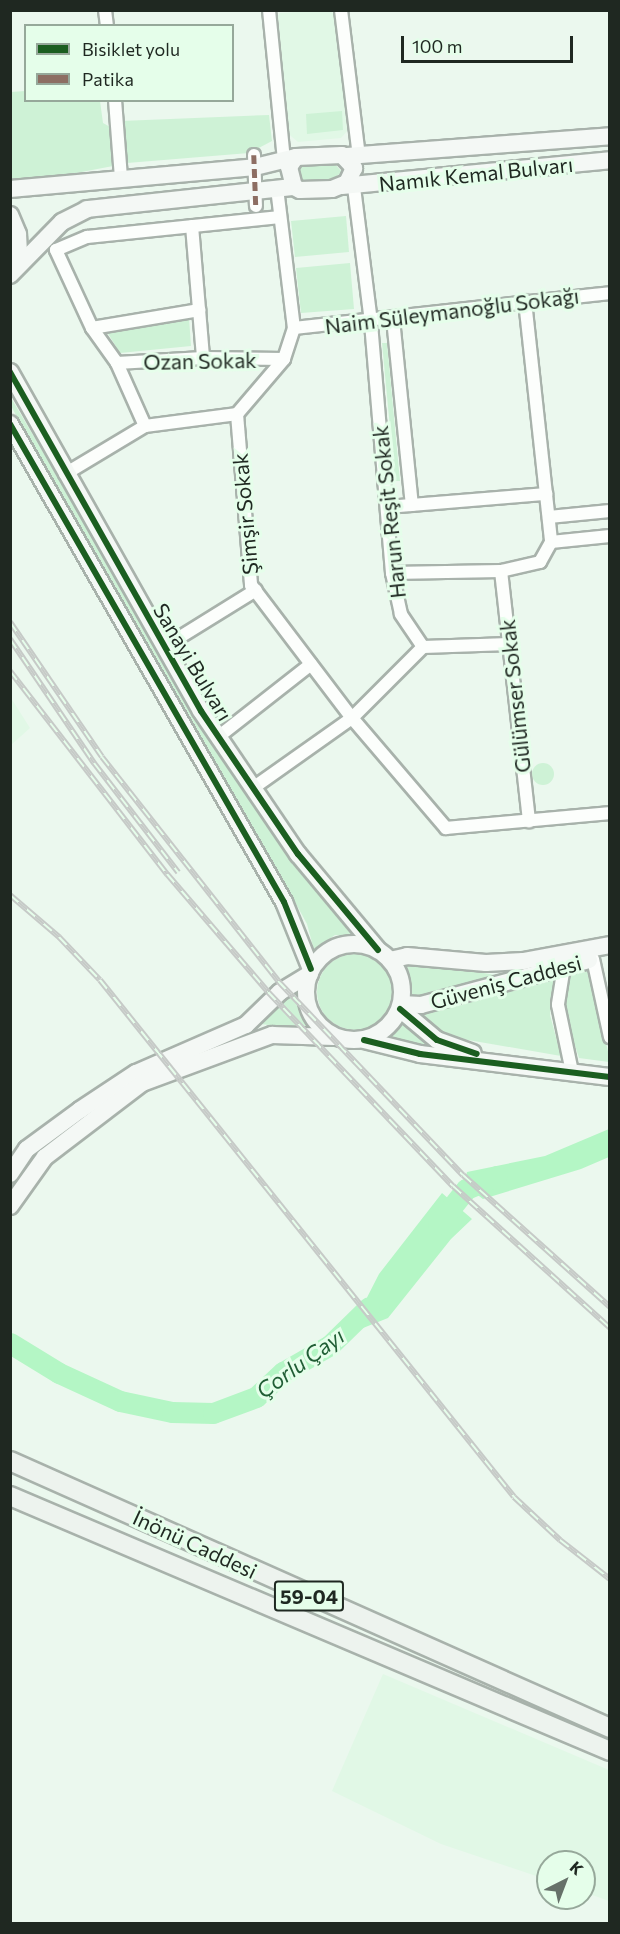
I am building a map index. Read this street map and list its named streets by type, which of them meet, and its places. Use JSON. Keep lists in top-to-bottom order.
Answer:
{
  "streets": {
    "main road": [
      "Namık Kemal Bulvarı",
      "Sanayi Bulvarı",
      "Güveniş Caddesi",
      "İnönü Caddesi",
      "59-04"
    ],
    "street": [
      "Naim Süleymanoğlu Sokağı",
      "Ozan Sokak",
      "Harun Reşit Sokak",
      "Şimşir Sokak",
      "Gülümser Sokak"
    ]
  },
  "crossings": [
    ["Namık Kemal Bulvarı", "Harun Reşit Sokak"],
    ["Naim Süleymanoğlu Sokağı", "Harun Reşit Sokak"],
    ["Şimşir Sokak", "Gülümser Sokak"],
    ["Sanayi Bulvarı", "Güveniş Caddesi"]
  ],
  "water": ["Çorlu Çayı"],
  "legend": ["Bisiklet yolu", "Patika"],
  "scale_bar": "100 m",
  "north": "top right"
}
